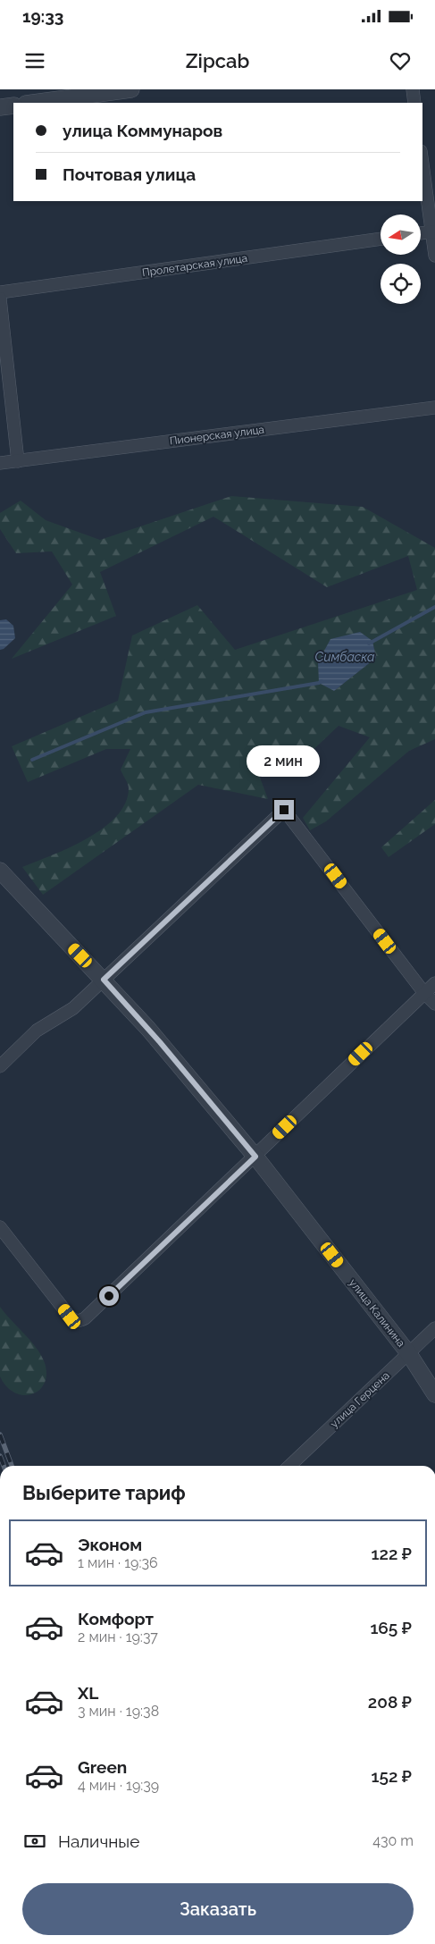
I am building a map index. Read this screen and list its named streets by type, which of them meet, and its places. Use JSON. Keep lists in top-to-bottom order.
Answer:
{
  "streets": {
    "street": [
      "Пролетарская улица",
      "Пионерская улица",
      "улица Калинина",
      "улица Герцена"
    ]
  },
  "crossings": [
    ["улица Калинина", "улица Герцена"]
  ],
  "water": ["Симбаска"],
  "north": "left",
  "page": {
    "status": "19:33",
    "header": "Zipcab",
    "banner": ["улица Коммунаров", "Почтовая улица"],
    "bubble": "2 мин",
    "heading": "Выберите тариф",
    "list": [
      {
        "name": "Эконом",
        "note": "1 мин · 19:36",
        "value": "122 ₽"
      },
      {
        "name": "Комфорт",
        "note": "2 мин · 19:37",
        "value": "165 ₽"
      },
      {
        "name": "XL",
        "note": "3 мин · 19:38",
        "value": "208 ₽"
      },
      {
        "name": "Green",
        "note": "4 мин · 19:39",
        "value": "152 ₽"
      }
    ],
    "pay": ["Наличные", "430 m"],
    "buttons": "Заказать"
  }
}
